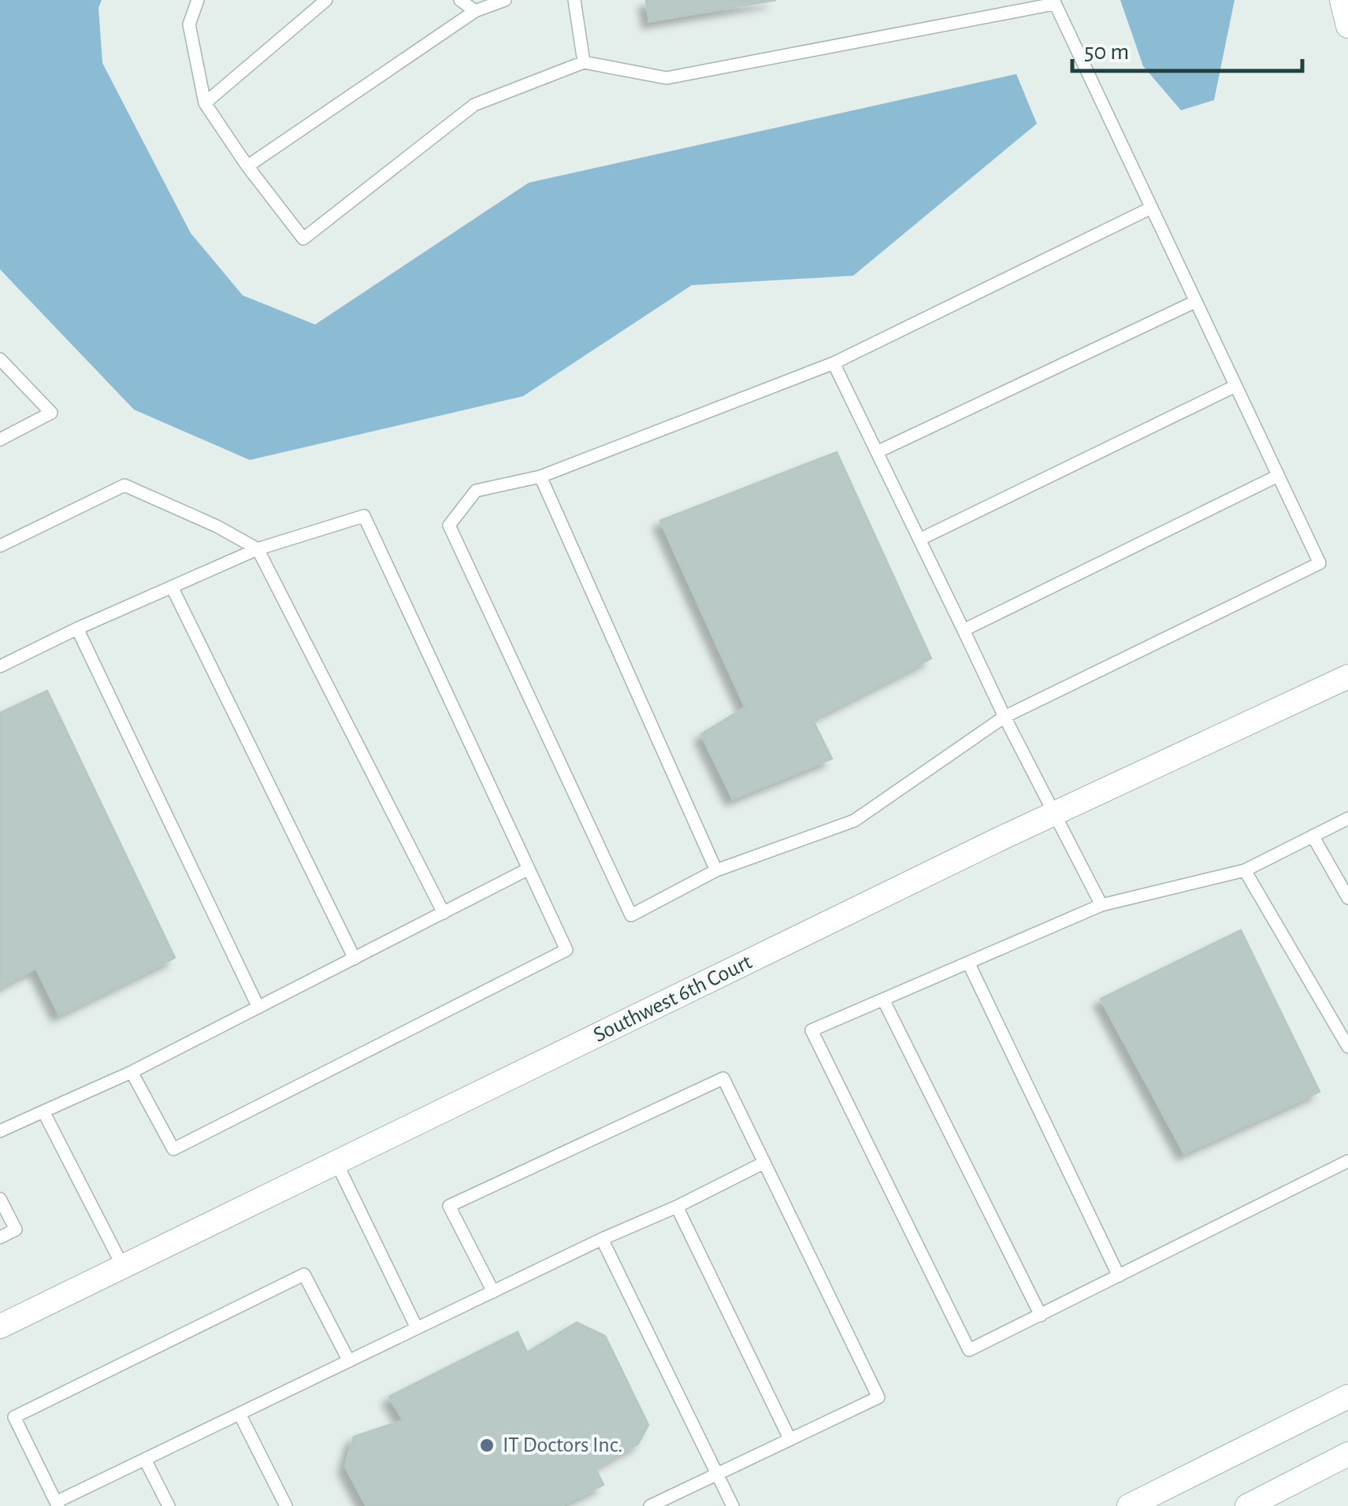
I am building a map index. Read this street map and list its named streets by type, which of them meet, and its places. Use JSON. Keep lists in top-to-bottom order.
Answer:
{
  "streets": {
    "street": ["Southwest 6th Court"]
  },
  "places": ["IT Doctors Inc."],
  "scale_bar": "50 m"
}
